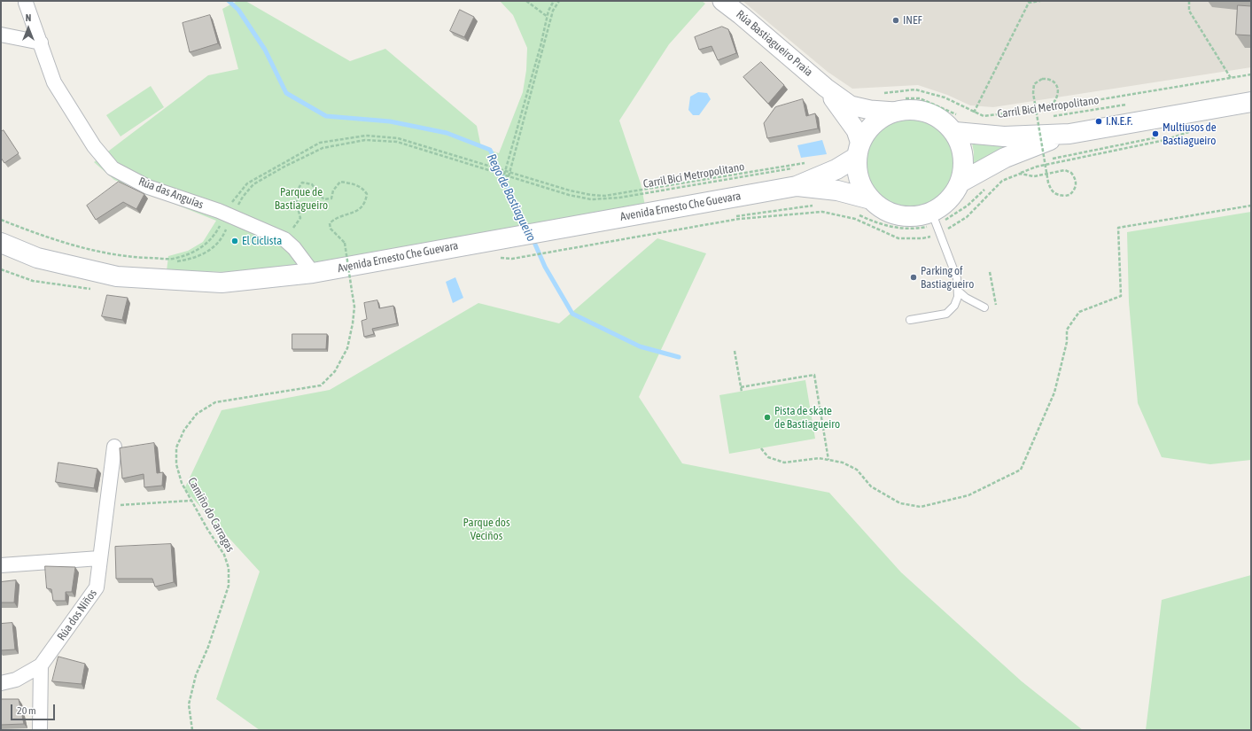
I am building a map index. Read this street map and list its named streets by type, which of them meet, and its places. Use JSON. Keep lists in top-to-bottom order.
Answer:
{
  "streets": {
    "main road": ["Avenida Ernesto Che Guevara"],
    "street": ["Rúa Bastiagueiro Praia", "Rúa das Anguías", "Rúa dos Niños"],
    "path": ["Carril Bici Metropolitano", "Camiño do Carragas"]
  },
  "crossings": [
    ["Carril Bici Metropolitano", "Rúa das Anguías"],
    ["Rúa das Anguías", "Avenida Ernesto Che Guevara"],
    ["Rúa das Anguías", "Camiño do Carragas"]
  ],
  "water": ["Rego de Bastiagueiro"],
  "parks": ["Parque de Bastiagueiro", "Parque dos Veciños"],
  "places": [
    "INEF",
    "I.N.E.F.",
    "Multiusos de Bastiagueiro",
    "El Ciclista",
    "Parking of Bastiagueiro",
    "Pista de skate de Bastiagueiro"
  ],
  "scale_bar": "20 m",
  "north": "top"
}
